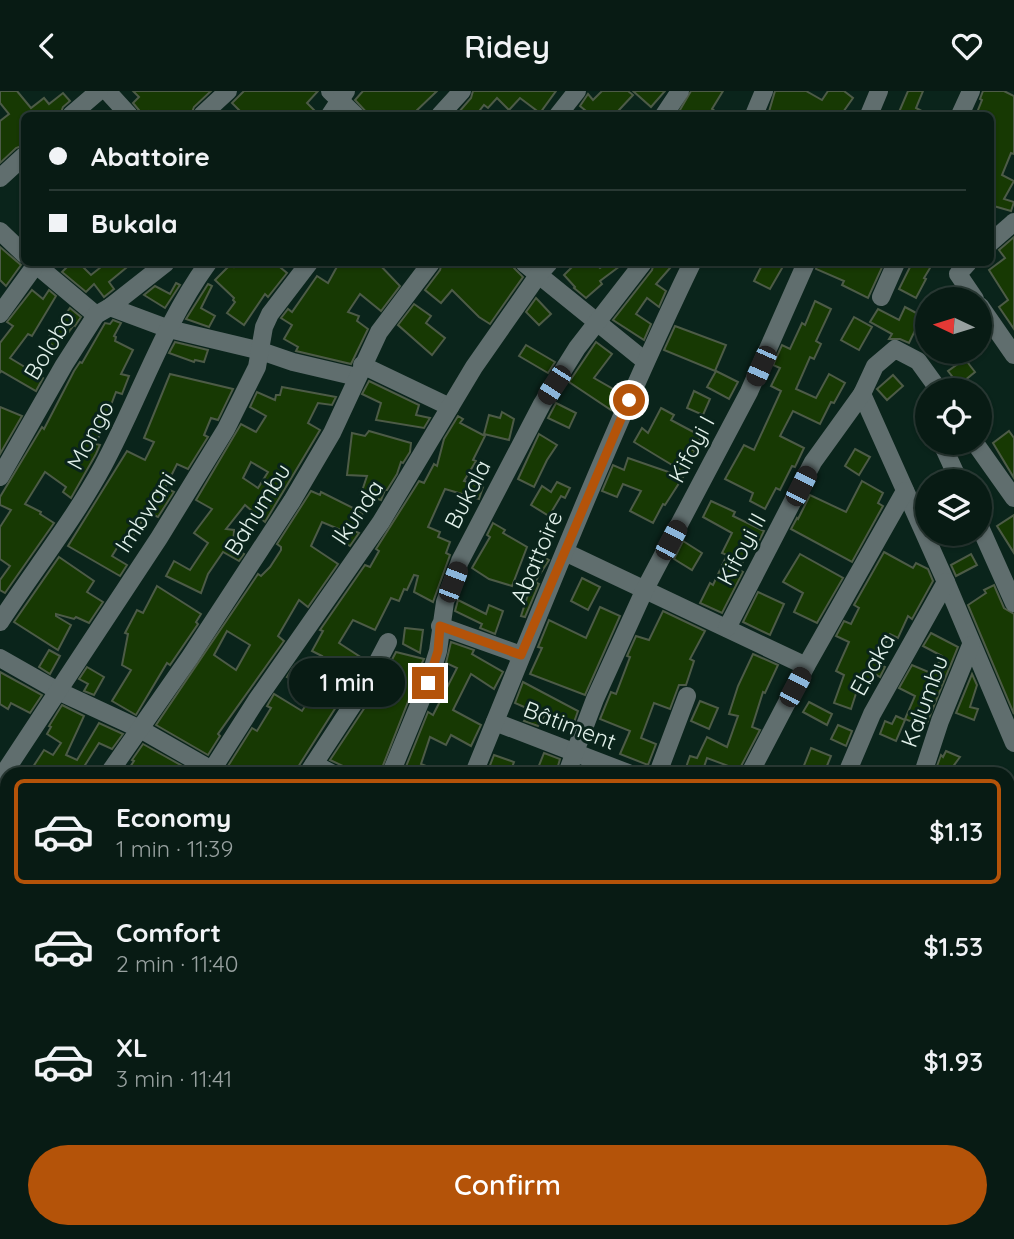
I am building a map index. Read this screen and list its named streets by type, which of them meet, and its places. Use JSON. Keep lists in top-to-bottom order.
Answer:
{
  "streets": {
    "street": [
      "Bolobo",
      "Mongo",
      "Kifoyi I",
      "Bukala",
      "Bahumbu",
      "Imbwani",
      "Ikunda",
      "Kifoyi II",
      "Abattoire",
      "Ebaka",
      "Kalumbu",
      "Bâtiment"
    ]
  },
  "crossings": [
    ["Kifoyi I", "Bâtiment"],
    ["Abattoire", "Bâtiment"]
  ],
  "north": "left",
  "page": {
    "header": "Ridey",
    "banner": ["Abattoire", "Bukala"],
    "bubble": "1 min",
    "list": [
      {
        "name": "Economy",
        "note": "1 min · 11:39",
        "value": "$1.13"
      },
      {
        "name": "Comfort",
        "note": "2 min · 11:40",
        "value": "$1.53"
      },
      {
        "name": "XL",
        "note": "3 min · 11:41",
        "value": "$1.93"
      }
    ],
    "buttons": "Confirm"
  }
}
